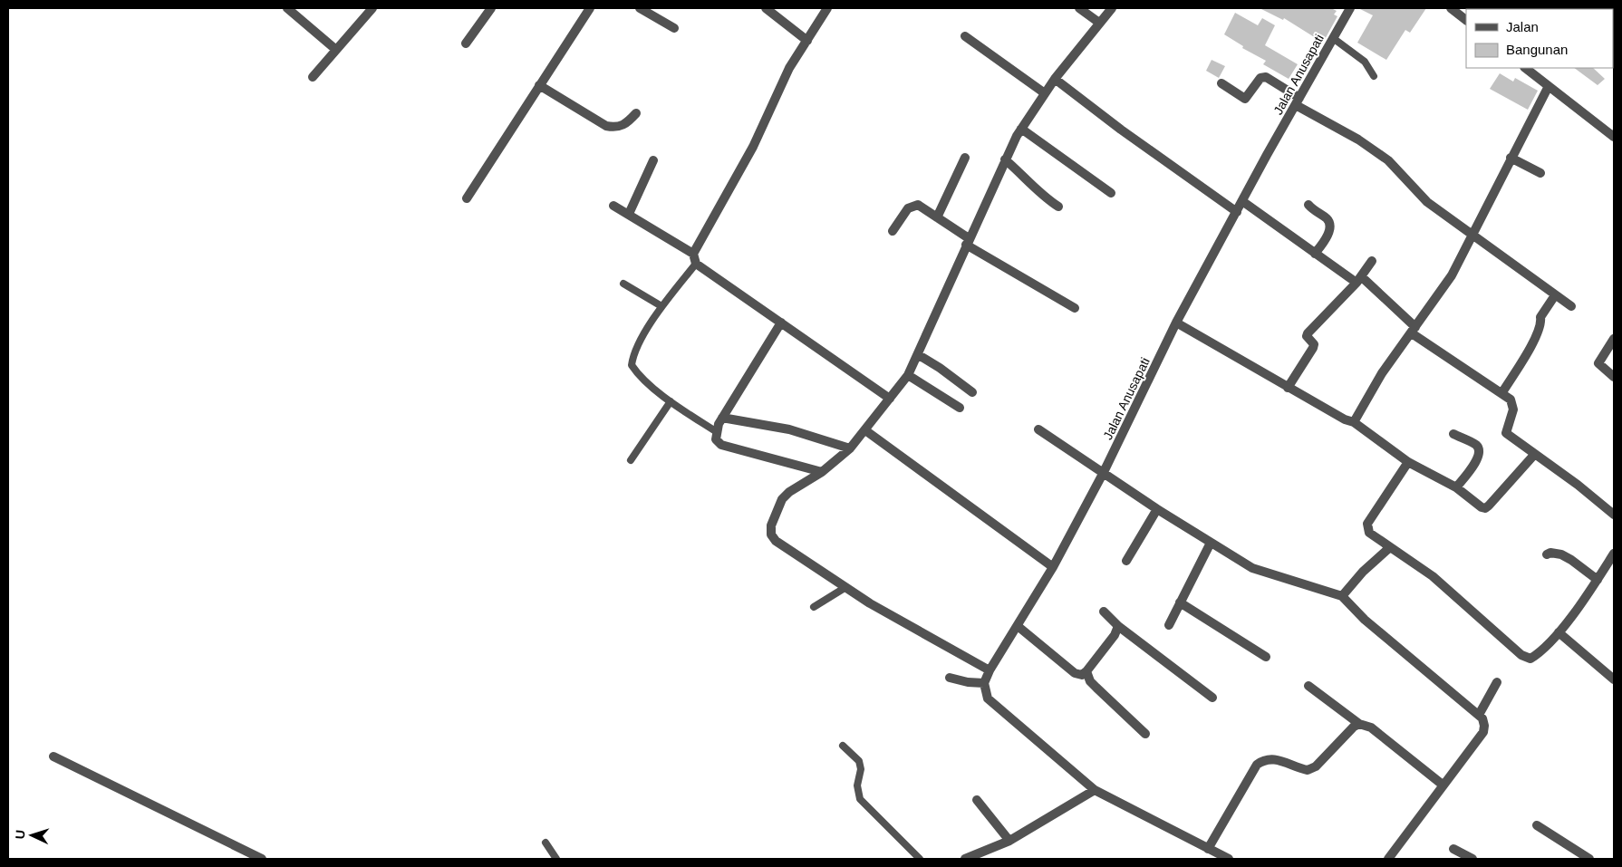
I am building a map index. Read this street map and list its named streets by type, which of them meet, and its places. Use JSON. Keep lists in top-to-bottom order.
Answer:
{
  "streets": {
    "street": ["Jalan Anusapati"]
  },
  "legend": ["Jalan", "Bangunan"],
  "north": "left"
}
